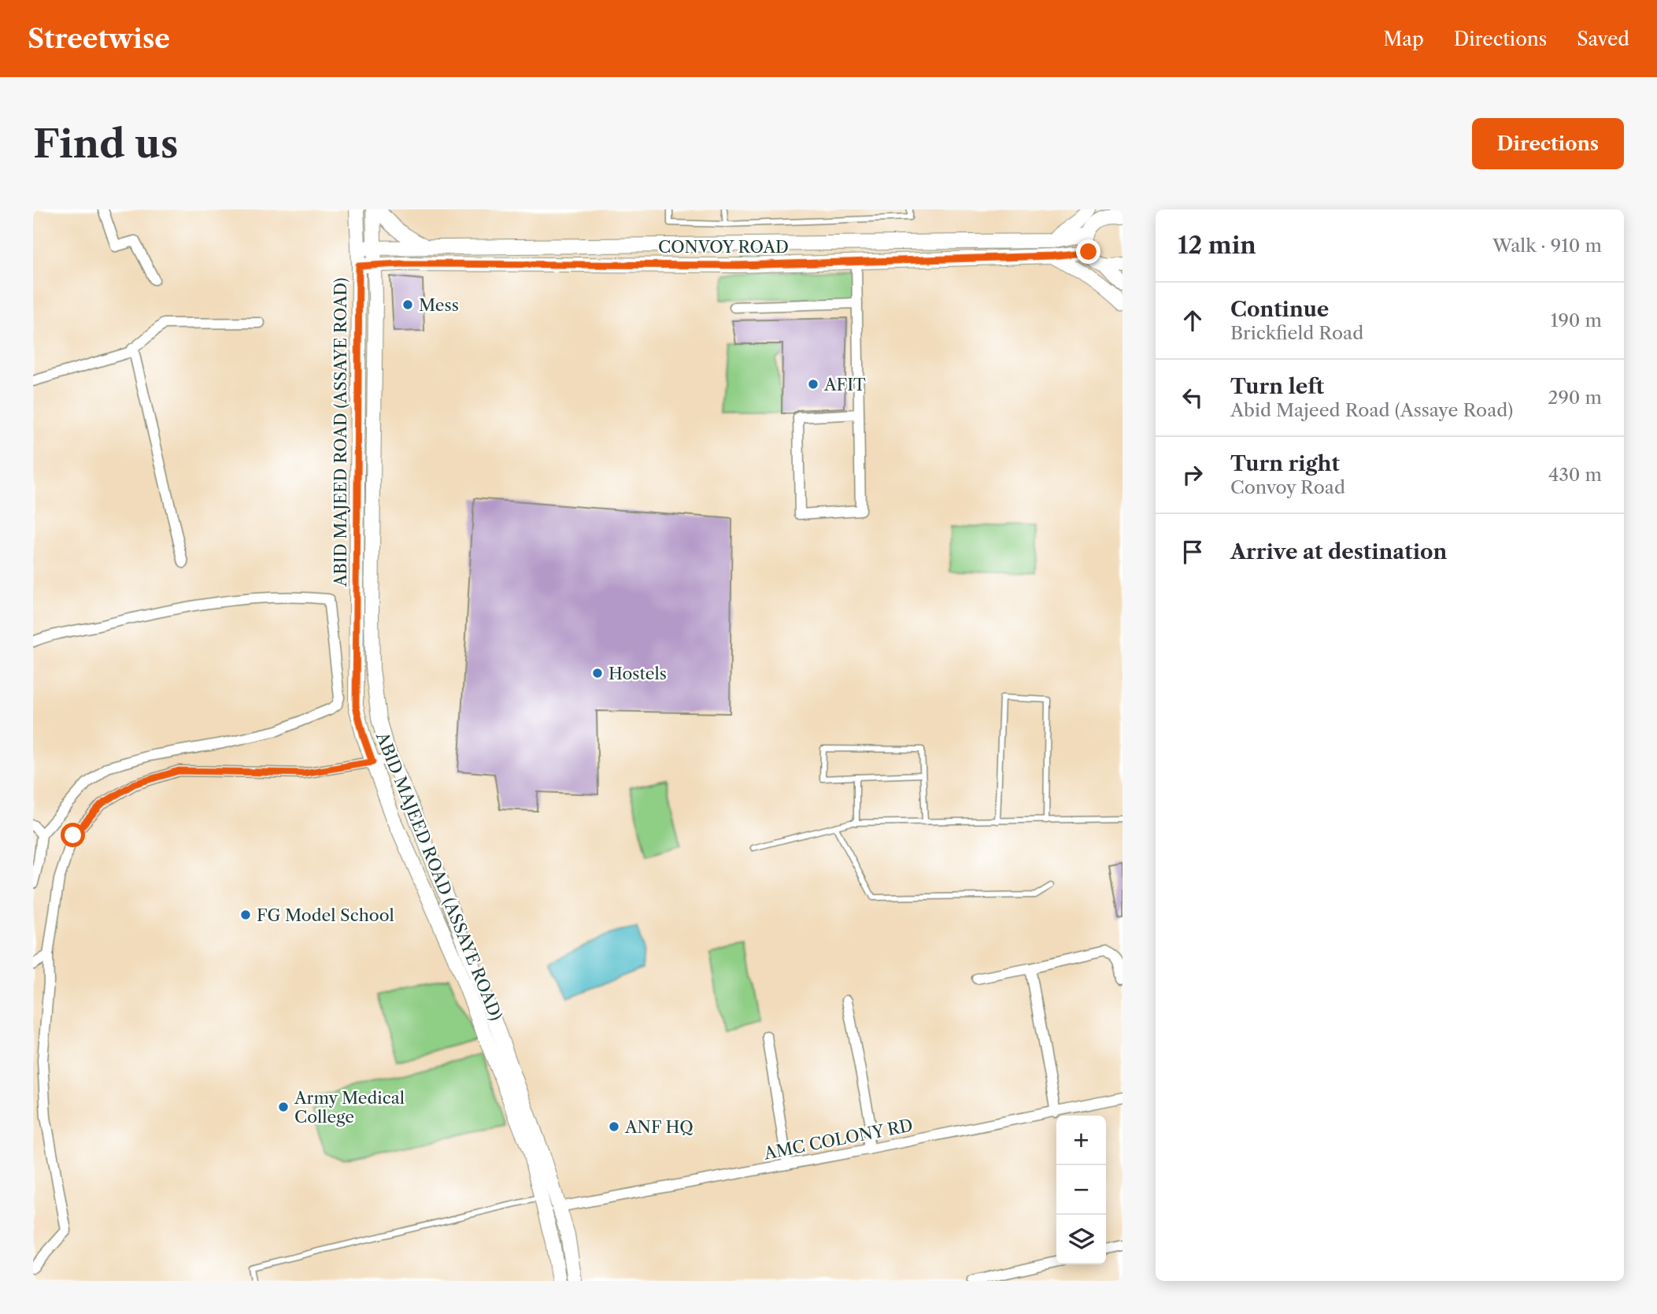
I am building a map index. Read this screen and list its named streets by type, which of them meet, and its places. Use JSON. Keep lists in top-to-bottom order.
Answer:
{
  "streets": {
    "main road": ["CONVOY ROAD", "ABID MAJEED ROAD (ASSAYE ROAD)"],
    "street": ["AMC COLONY RD"]
  },
  "crossings": [
    ["CONVOY ROAD", "ABID MAJEED ROAD (ASSAYE ROAD)"],
    ["ABID MAJEED ROAD (ASSAYE ROAD)", "AMC COLONY RD"]
  ],
  "places": [
    "Mess",
    "AFIT",
    "Hostels",
    "FG Model School",
    "Army Medical College",
    "ANF HQ"
  ],
  "page": {
    "header": "Streetwise",
    "nav": ["Map", "Directions", "Saved"],
    "buttons": "Directions",
    "title": "Find us",
    "heading": ["12 min", "Walk · 910 m"],
    "list": [
      ["Continue", "Brickfield Road", "190 m"],
      ["Turn left", "Abid Majeed Road (Assaye Road)", "290 m"],
      ["Turn right", "Convoy Road", "430 m"],
      "Arrive at destination"
    ],
    "map_buttons": ["+", "−"]
  }
}
